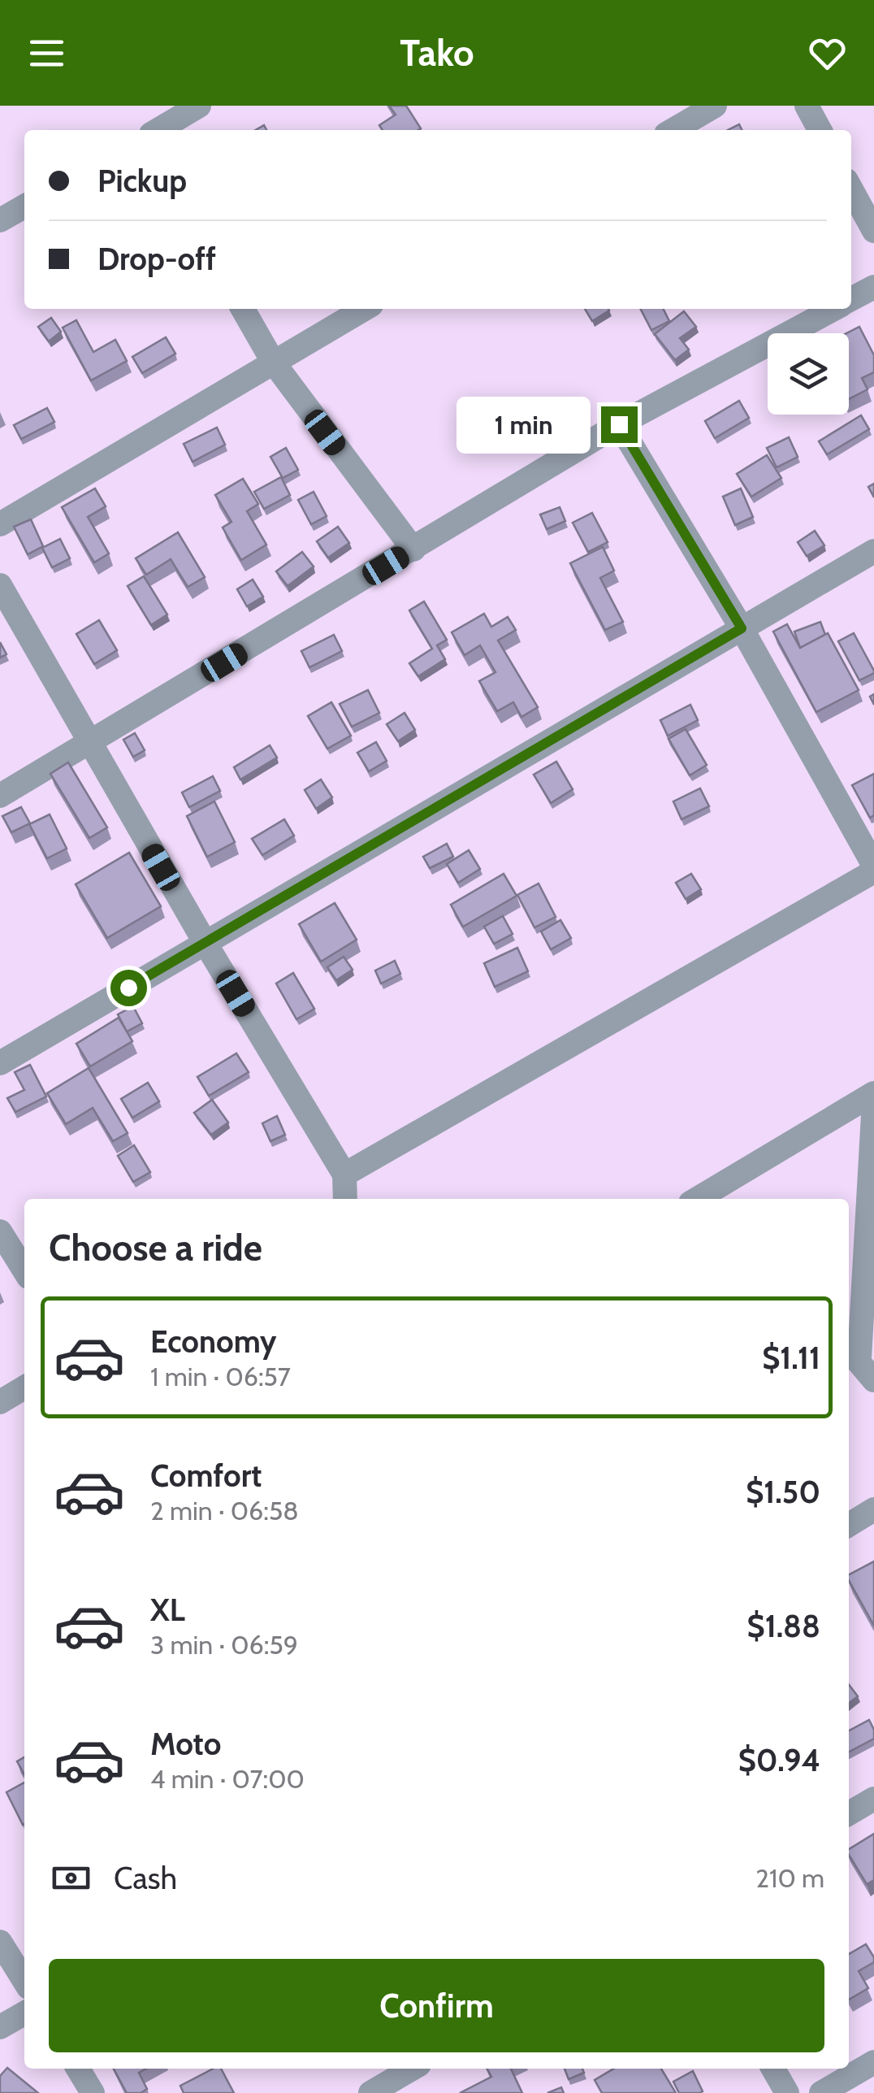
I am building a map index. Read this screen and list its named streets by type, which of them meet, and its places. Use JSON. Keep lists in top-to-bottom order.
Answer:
{
  "page": {
    "header": "Tako",
    "banner": ["Pickup", "Drop-off"],
    "bubble": "1 min",
    "heading": "Choose a ride",
    "list": [
      {
        "name": "Economy",
        "note": "1 min · 06:57",
        "value": "$1.11"
      },
      {
        "name": "Comfort",
        "note": "2 min · 06:58",
        "value": "$1.50"
      },
      {
        "name": "XL",
        "note": "3 min · 06:59",
        "value": "$1.88"
      },
      {
        "name": "Moto",
        "note": "4 min · 07:00",
        "value": "$0.94"
      }
    ],
    "pay": ["Cash", "210 m"],
    "buttons": "Confirm"
  }
}
